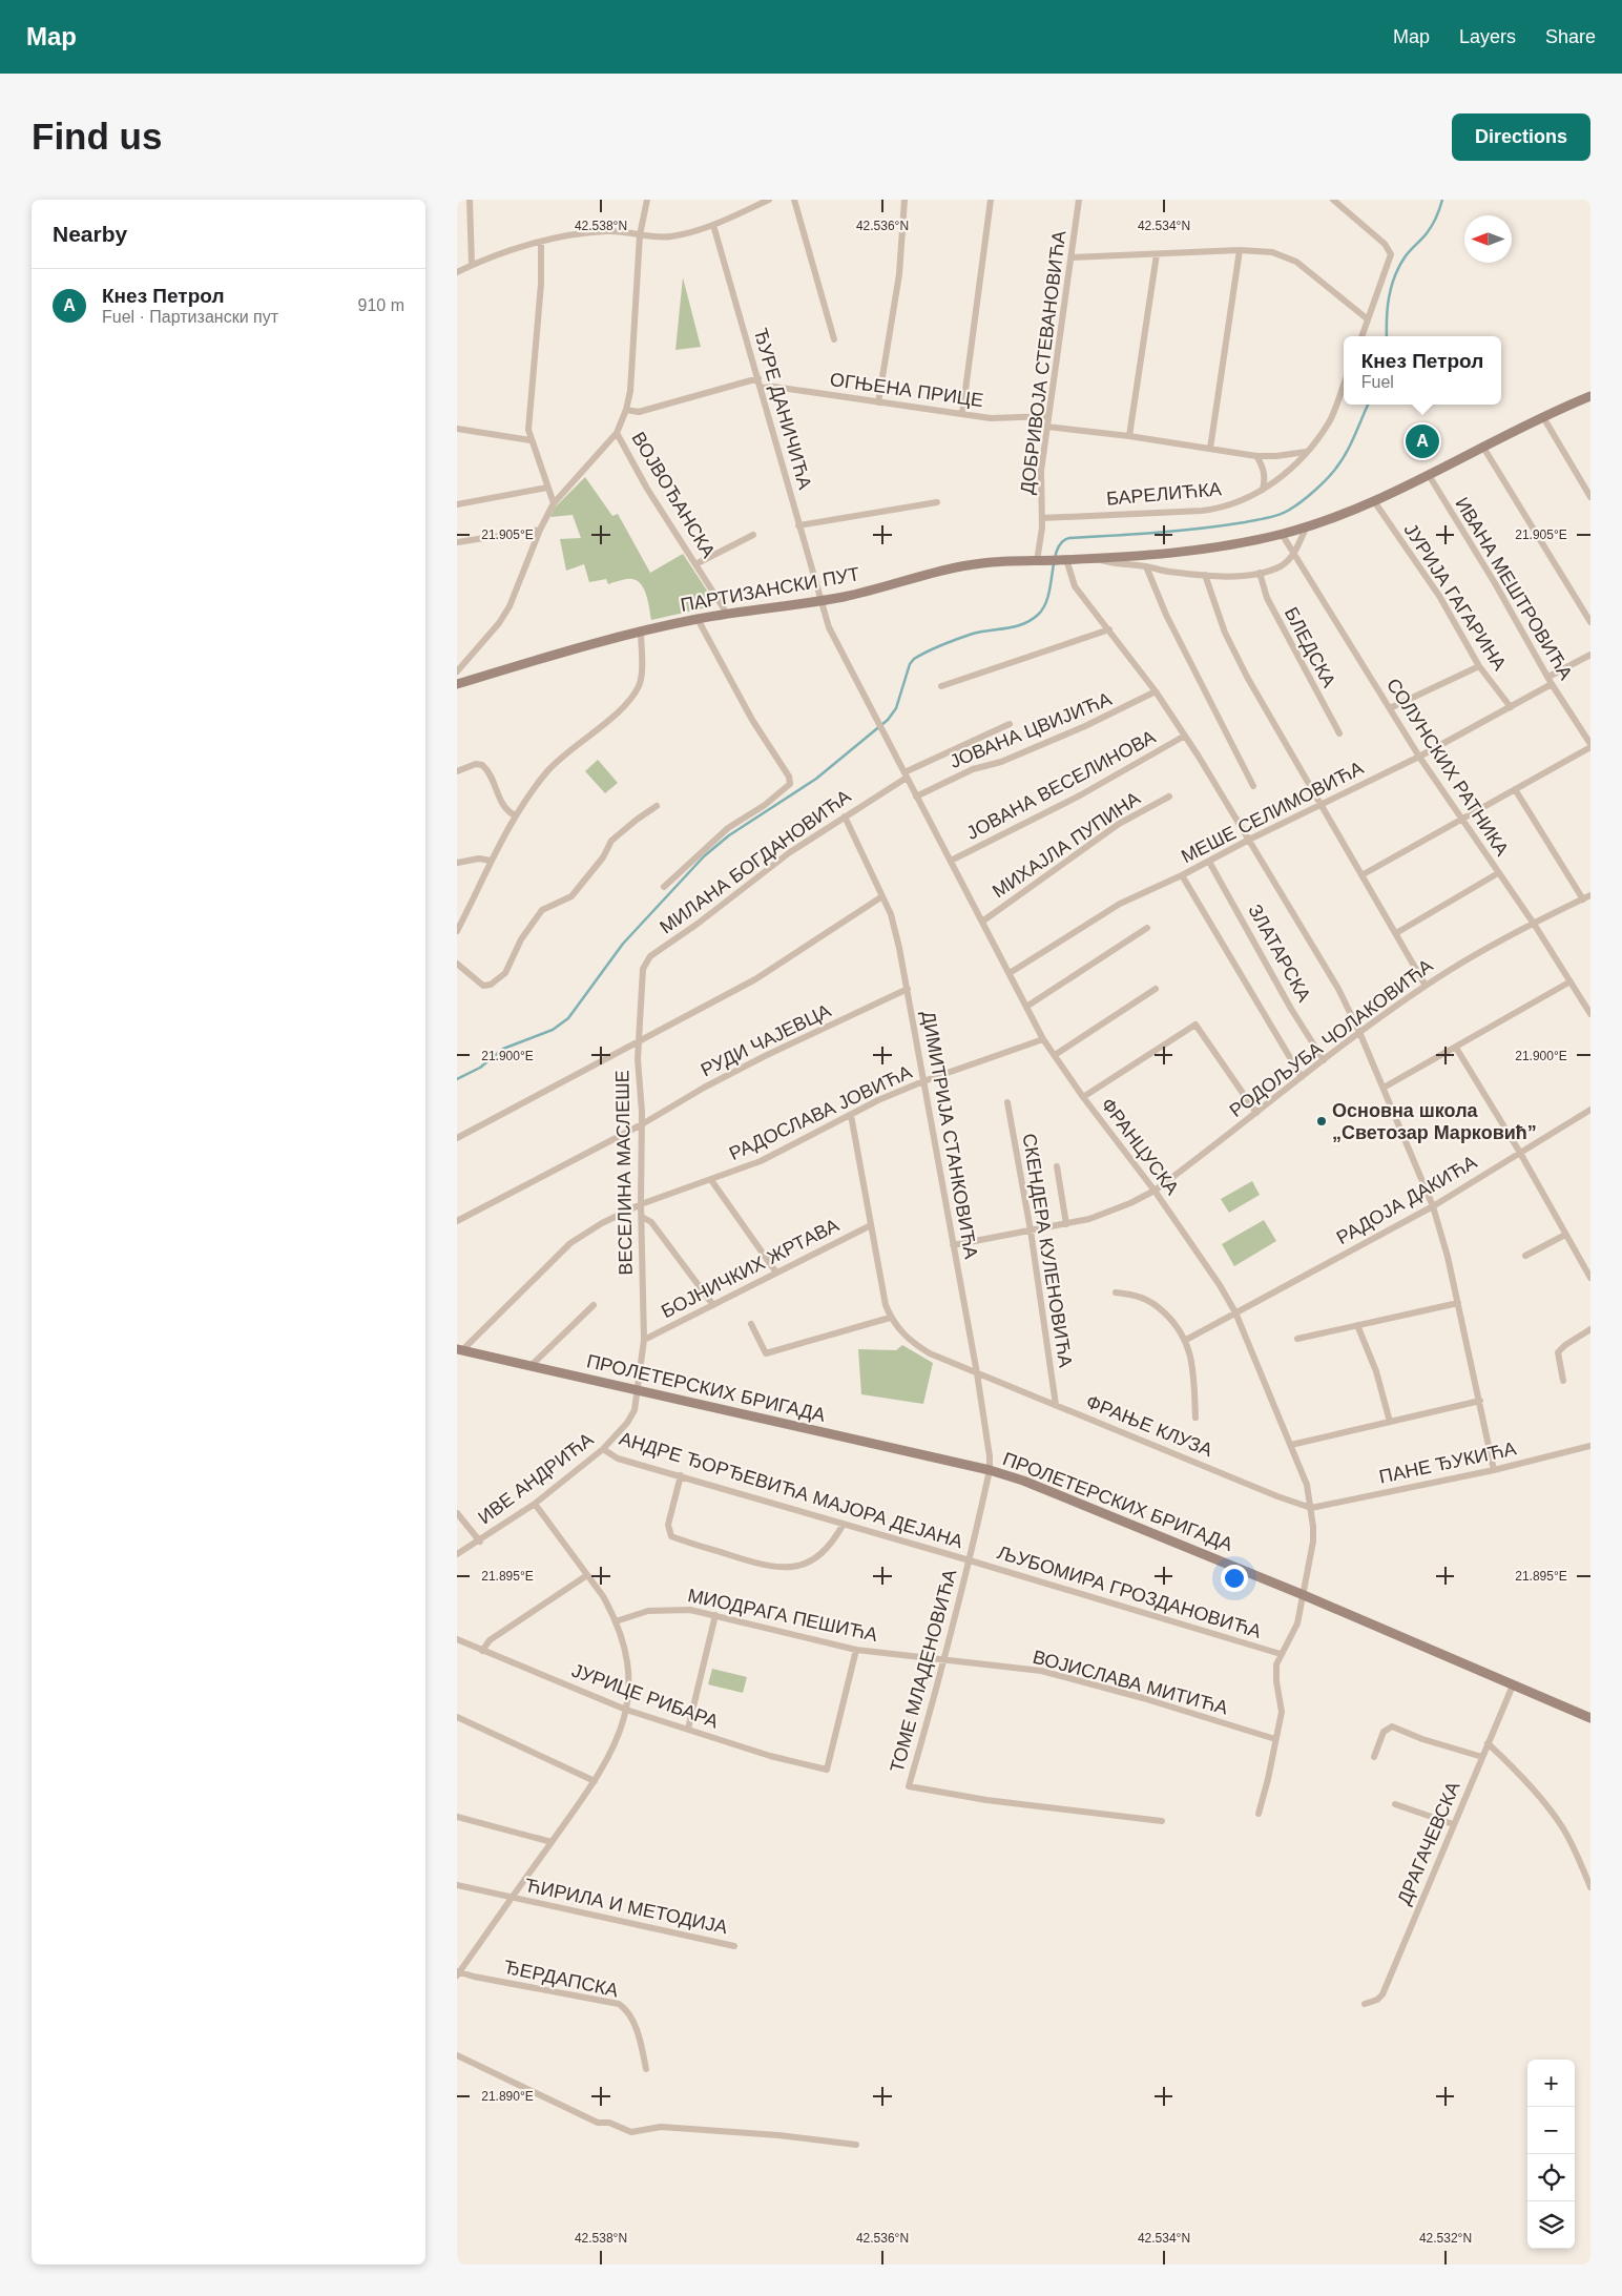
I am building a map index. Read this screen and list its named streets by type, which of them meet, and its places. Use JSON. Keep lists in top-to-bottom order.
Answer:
{
  "streets": {
    "street": [
      "ДОБРИВОЈА СТЕВАНОВИЋА",
      "ОГЊЕНА ПРИЦЕ",
      "ЂУРЕ ДАНИЧИЋА",
      "БАРЕЛИЋКА",
      "ВОЈВОЂАНСКА",
      "ИВАНА МЕШТРОВИЋА",
      "ПАРТИЗАНСКИ ПУТ",
      "ЈУРИЈА ГАГАРИНА",
      "БЛЕДСКА",
      "ЈОВАНА ЦВИЈИЋА",
      "СОЛУНСКИХ РАТНИКА",
      "ЈОВАНА ВЕСЕЛИНОВА",
      "МЕШЕ СЕЛИМОВИЋА",
      "МИХАЈЛА ПУПИНА",
      "МИЛАНА БОГДАНОВИЋА",
      "ЗЛАТАРСКА",
      "РОДОЉУБА ЧОЛАКОВИЋА",
      "РУДИ ЧАЈЕВЦА",
      "РАДОСЛАВА ЈОВИЋА",
      "ДИМИТРИЈА СТАНКОВИЋА",
      "ФРАНЦУСКА",
      "ВЕСЕЛИНА МАСЛЕШЕ",
      "РАДОЈА ДАКИЋА",
      "СКЕНДЕРА КУЛЕНОВИЋА",
      "БОЈНИЧКИХ ЖРТАВА",
      "ПРОЛЕТЕРСКИХ БРИГАДА",
      "ФРАЊЕ КЛУЗА",
      "ПАНЕ ЂУКИЋА",
      "ИВЕ АНДРИЋА",
      "АНДРЕ ЂОРЂЕВИЋА МАЈОРА ДЕЈАНА",
      "ЉУБОМИРА ГРОЗДАНОВИЋА",
      "МИОДРАГА ПЕШИЋА",
      "ТОМЕ МЛАДЕНОВИЋА",
      "ВОЈИСЛАВА МИТИЋА",
      "ЈУРИЦЕ РИБАРА",
      "ДРАГАЧЕВСКА",
      "ЋИРИЛА И МЕТОДИЈА",
      "ЂЕРДАПСКА"
    ]
  },
  "crossings": [
    ["ДОБРИВОЈА СТЕВАНОВИЋА", "ОГЊЕНА ПРИЦЕ"],
    ["ДОБРИВОЈА СТЕВАНОВИЋА", "БАРЕЛИЋКА"],
    ["ДОБРИВОЈА СТЕВАНОВИЋА", "ПАРТИЗАНСКИ ПУТ"],
    ["ОГЊЕНА ПРИЦЕ", "ЂУРЕ ДАНИЧИЋА"],
    ["ЂУРЕ ДАНИЧИЋА", "ПАРТИЗАНСКИ ПУТ"],
    ["ЂУРЕ ДАНИЧИЋА", "ФРАНЦУСКА"],
    ["ВОЈВОЂАНСКА", "ПАРТИЗАНСКИ ПУТ"],
    ["ИВАНА МЕШТРОВИЋА", "ПАРТИЗАНСКИ ПУТ"],
    ["ИВАНА МЕШТРОВИЋА", "МЕШЕ СЕЛИМОВИЋА"],
    ["ПАРТИЗАНСКИ ПУТ", "ЈУРИЈА ГАГАРИНА"],
    ["ПАРТИЗАНСКИ ПУТ", "БЛЕДСКА"],
    ["ПАРТИЗАНСКИ ПУТ", "СОЛУНСКИХ РАТНИКА"],
    ["ПАРТИЗАНСКИ ПУТ", "ФРАНЦУСКА"],
    ["ЈУРИЈА ГАГАРИНА", "МЕШЕ СЕЛИМОВИЋА"],
    ["ЈОВАНА ЦВИЈИЋА", "МИЛАНА БОГДАНОВИЋА"],
    ["ЈОВАНА ЦВИЈИЋА", "ФРАНЦУСКА"],
    ["СОЛУНСКИХ РАТНИКА", "МЕШЕ СЕЛИМОВИЋА"],
    ["СОЛУНСКИХ РАТНИКА", "РОДОЉУБА ЧОЛАКОВИЋА"],
    ["ЈОВАНА ВЕСЕЛИНОВА", "ФРАНЦУСКА"],
    ["МЕШЕ СЕЛИМОВИЋА", "ЗЛАТАРСКА"],
    ["МЕШЕ СЕЛИМОВИЋА", "ФРАНЦУСКА"],
    ["МИХАЈЛА ПУПИНА", "ФРАНЦУСКА"],
    ["МИЛАНА БОГДАНОВИЋА", "ДИМИТРИЈА СТАНКОВИЋА"],
    ["МИЛАНА БОГДАНОВИЋА", "ФРАНЦУСКА"],
    ["МИЛАНА БОГДАНОВИЋА", "ВЕСЕЛИНА МАСЛЕШЕ"],
    ["ЗЛАТАРСКА", "РОДОЉУБА ЧОЛАКОВИЋА"],
    ["РОДОЉУБА ЧОЛАКОВИЋА", "ДИМИТРИЈА СТАНКОВИЋА"],
    ["РОДОЉУБА ЧОЛАКОВИЋА", "ФРАНЦУСКА"],
    ["РОДОЉУБА ЧОЛАКОВИЋА", "СКЕНДЕРА КУЛЕНОВИЋА"],
    ["РУДИ ЧАЈЕВЦА", "ДИМИТРИЈА СТАНКОВИЋА"],
    ["РУДИ ЧАЈЕВЦА", "ВЕСЕЛИНА МАСЛЕШЕ"],
    ["РАДОСЛАВА ЈОВИЋА", "ДИМИТРИЈА СТАНКОВИЋА"],
    ["РАДОСЛАВА ЈОВИЋА", "ФРАНЦУСКА"],
    ["РАДОСЛАВА ЈОВИЋА", "ВЕСЕЛИНА МАСЛЕШЕ"],
    ["РАДОСЛАВА ЈОВИЋА", "ПРОЛЕТЕРСКИХ БРИГАДА"],
    ["ДИМИТРИЈА СТАНКОВИЋА", "ПРОЛЕТЕРСКИХ БРИГАДА"],
    ["ДИМИТРИЈА СТАНКОВИЋА", "ФРАЊЕ КЛУЗА"],
    ["ДИМИТРИЈА СТАНКОВИЋА", "ТОМЕ МЛАДЕНОВИЋА"],
    ["ФРАНЦУСКА", "РАДОЈА ДАКИЋА"],
    ["ФРАНЦУСКА", "ПРОЛЕТЕРСКИХ БРИГАДА"],
    ["ФРАНЦУСКА", "ФРАЊЕ КЛУЗА"],
    ["ФРАНЦУСКА", "ПАНЕ ЂУКИЋА"],
    ["ФРАНЦУСКА", "ЉУБОМИРА ГРОЗДАНОВИЋА"],
    ["ВЕСЕЛИНА МАСЛЕШЕ", "БОЈНИЧКИХ ЖРТАВА"],
    ["ВЕСЕЛИНА МАСЛЕШЕ", "ПРОЛЕТЕРСКИХ БРИГАДА"],
    ["ВЕСЕЛИНА МАСЛЕШЕ", "ИВЕ АНДРИЋА"],
    ["СКЕНДЕРА КУЛЕНОВИЋА", "ФРАЊЕ КЛУЗА"],
    ["ПРОЛЕТЕРСКИХ БРИГАДА", "ИВЕ АНДРИЋА"],
    ["ПРОЛЕТЕРСКИХ БРИГАДА", "ТОМЕ МЛАДЕНОВИЋА"],
    ["ПРОЛЕТЕРСКИХ БРИГАДА", "ДРАГАЧЕВСКА"],
    ["ФРАЊЕ КЛУЗА", "ПАНЕ ЂУКИЋА"],
    ["ИВЕ АНДРИЋА", "АНДРЕ ЂОРЂЕВИЋА МАЈОРА ДЕЈАНА"],
    ["АНДРЕ ЂОРЂЕВИЋА МАЈОРА ДЕЈАНА", "ЉУБОМИРА ГРОЗДАНОВИЋА"],
    ["АНДРЕ ЂОРЂЕВИЋА МАЈОРА ДЕЈАНА", "ТОМЕ МЛАДЕНОВИЋА"],
    ["ЉУБОМИРА ГРОЗДАНОВИЋА", "ТОМЕ МЛАДЕНОВИЋА"],
    ["МИОДРАГА ПЕШИЋА", "ТОМЕ МЛАДЕНОВИЋА"],
    ["МИОДРАГА ПЕШИЋА", "ВОЈИСЛАВА МИТИЋА"],
    ["МИОДРАГА ПЕШИЋА", "ЈУРИЦЕ РИБАРА"],
    ["ТОМЕ МЛАДЕНОВИЋА", "ВОЈИСЛАВА МИТИЋА"]
  ],
  "places": ["Основна школа „Светозар Марковић”"],
  "north": "left",
  "page": {
    "header": "Map",
    "nav": ["Map", "Layers", "Share"],
    "buttons": "Directions",
    "title": "Find us",
    "heading": "Nearby",
    "list": [
      {
        "mark": "A",
        "name": "Кнез Петрол",
        "note": "Fuel · Партизански пут",
        "value": "910 m"
      }
    ],
    "popup": ["Кнез Петрол", "Fuel"],
    "pins": "A",
    "map_buttons": ["+", "−"]
  },
  "coordinates": [
    "42.538°N",
    "42.536°N",
    "42.534°N",
    "21.905°E",
    "21.900°E",
    "21.895°E",
    "21.890°E",
    "42.532°N"
  ]
}
